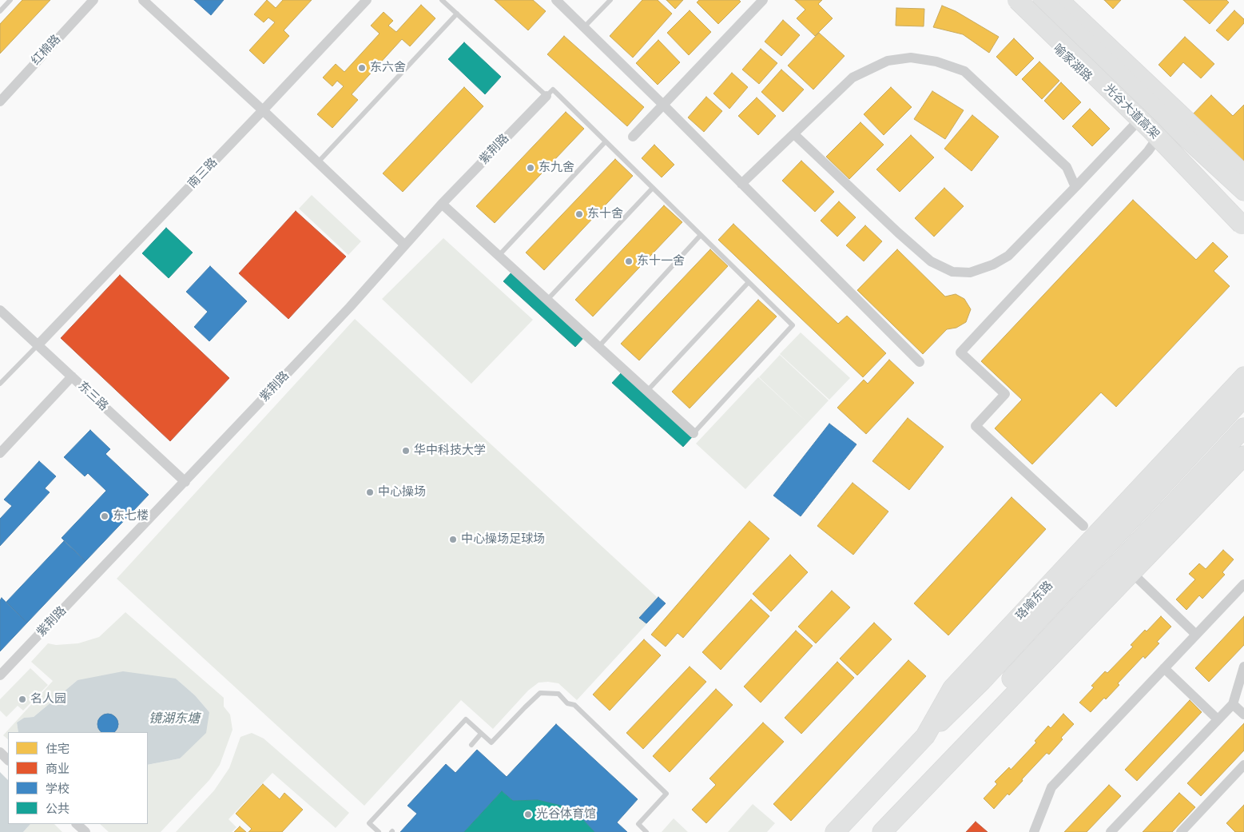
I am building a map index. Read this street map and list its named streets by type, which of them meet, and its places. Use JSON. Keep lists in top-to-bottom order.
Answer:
{
  "streets": {
    "highway": ["光谷大道高架", "珞喻东路"],
    "main road": ["喻家湖路"],
    "street": [
      "红棉路",
      "紫荆路",
      "南三路",
      "东三路"
    ]
  },
  "crossings": [
    ["喻家湖路", "光谷大道高架"],
    ["紫荆路", "东三路"],
    ["南三路", "东三路"]
  ],
  "water": ["镜湖东塘"],
  "places": [
    "东六舍",
    "东九舍",
    "东十舍",
    "东十一舍",
    "华中科技大学",
    "中心操场",
    "东七楼",
    "中心操场足球场",
    "名人园",
    "光谷体育馆"
  ],
  "legend": [
    "住宅",
    "商业",
    "学校",
    "公共"
  ]
}
